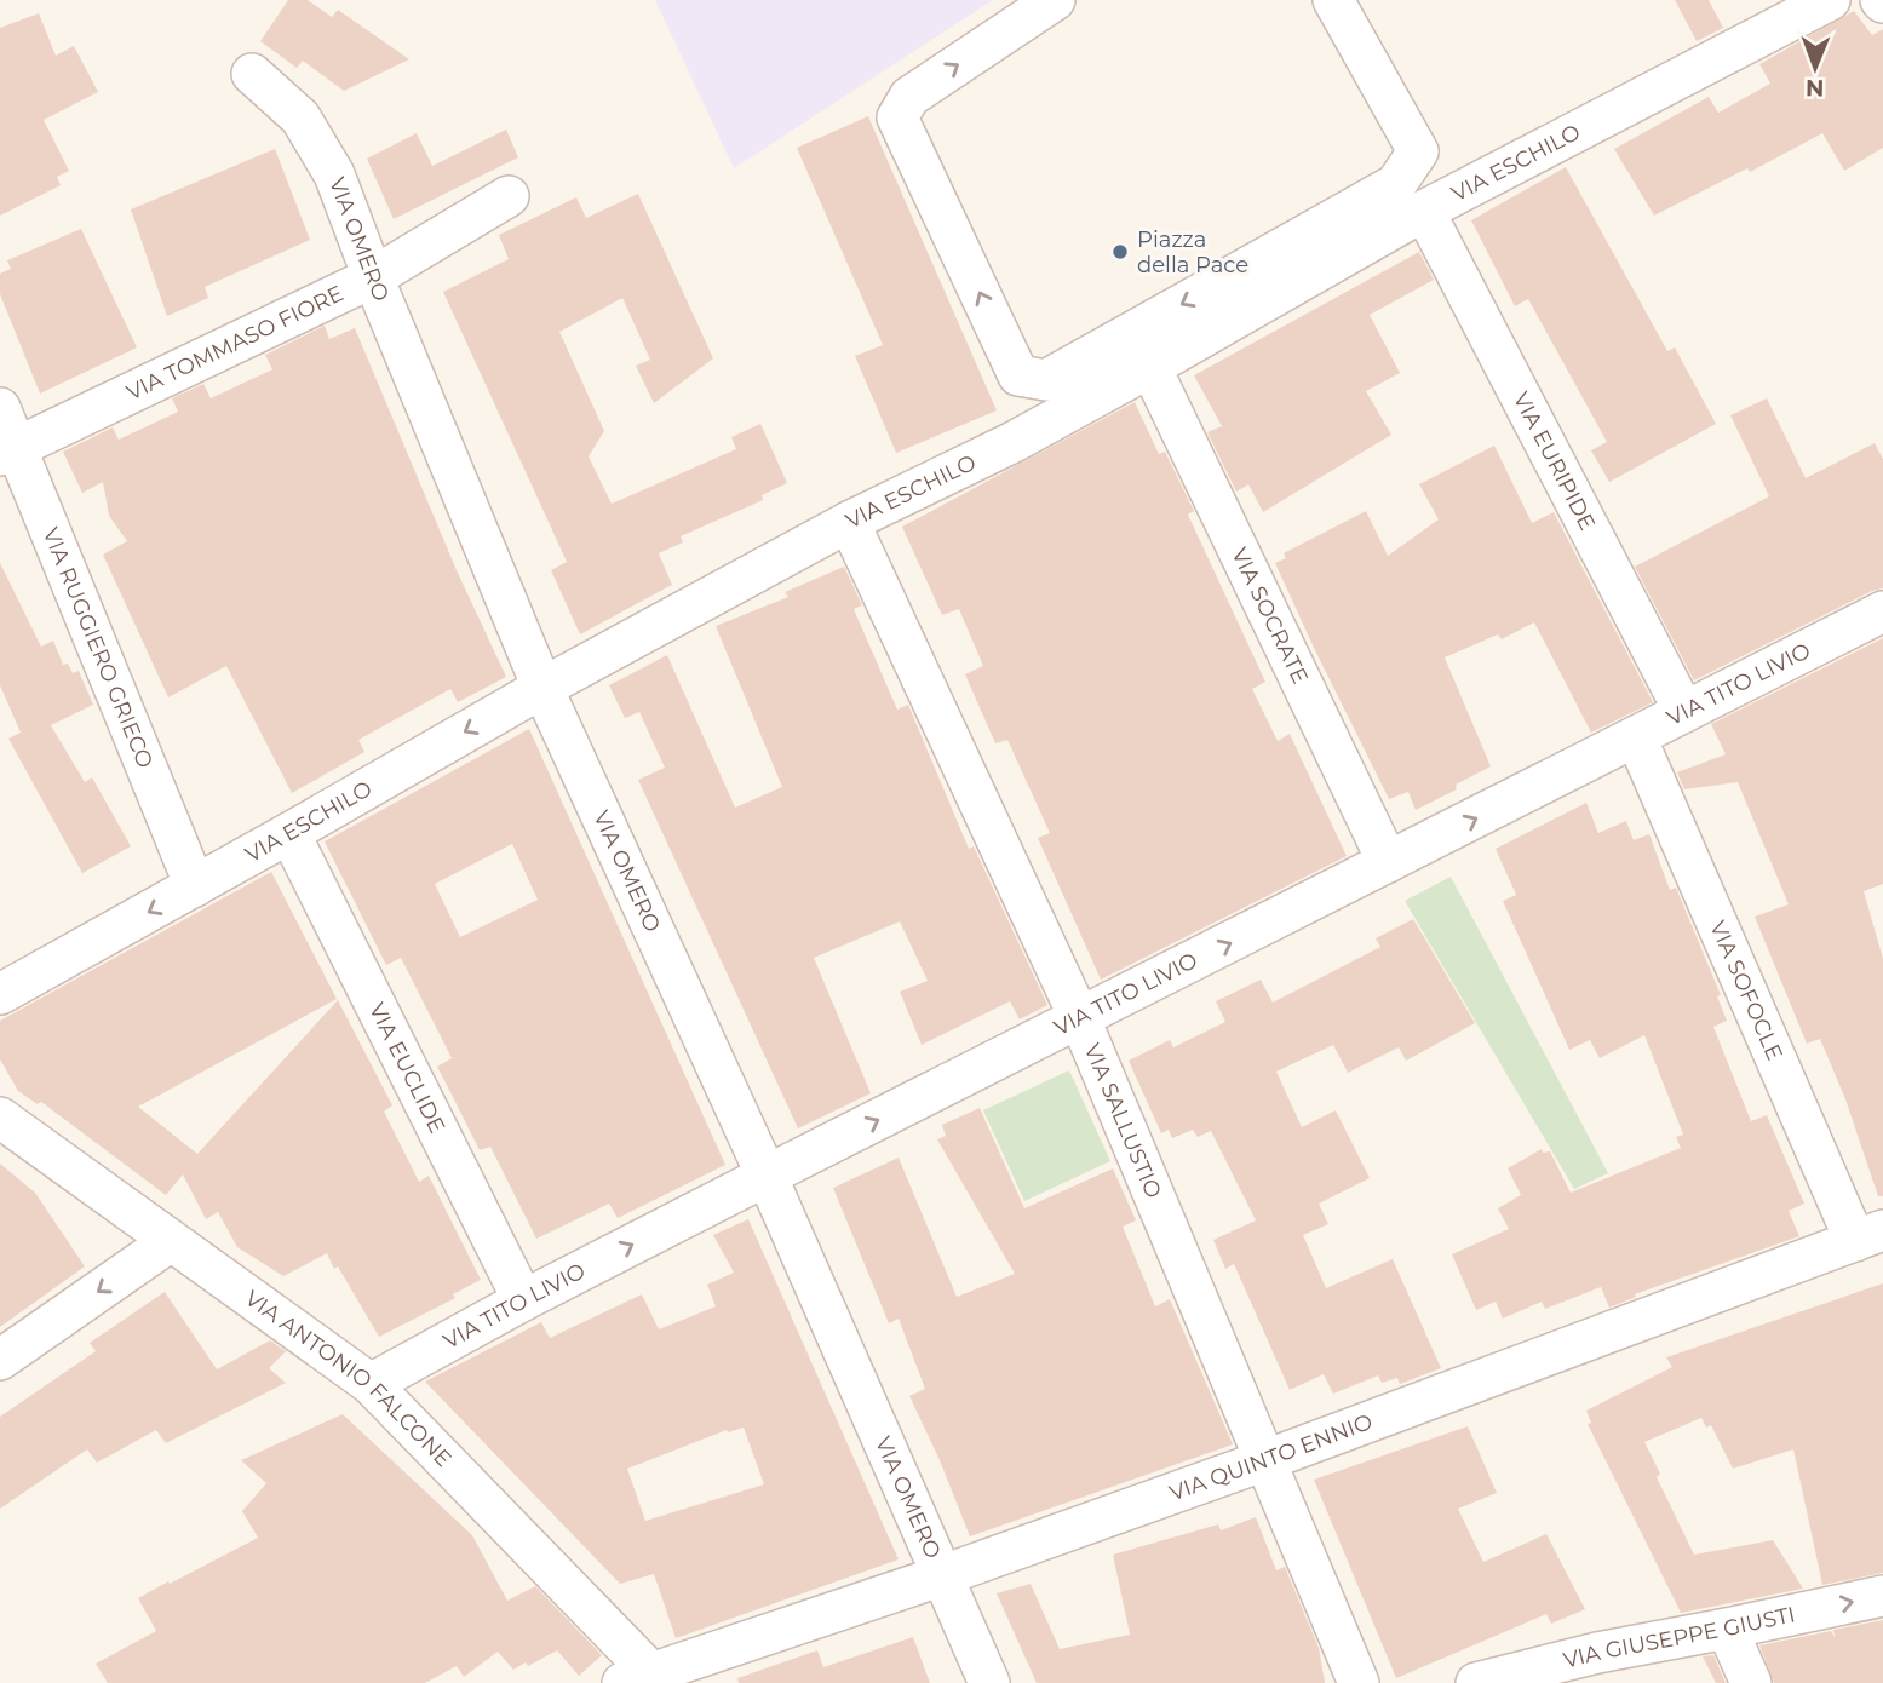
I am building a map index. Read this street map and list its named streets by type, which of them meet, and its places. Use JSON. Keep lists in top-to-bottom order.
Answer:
{
  "streets": {
    "street": [
      "VIA ESCHILO",
      "VIA OMERO",
      "VIA TOMMASO FIORE",
      "VIA EURIPIDE",
      "VIA SOCRATE",
      "VIA RUGGIERO GRIECO",
      "VIA TITO LIVIO",
      "VIA SOFOCLE",
      "VIA EUCLIDE",
      "VIA SALLUSTIO",
      "VIA ANTONIO FALCONE",
      "VIA QUINTO ENNIO",
      "VIA GIUSEPPE GIUSTI"
    ]
  },
  "crossings": [
    ["VIA ESCHILO", "VIA OMERO"],
    ["VIA ESCHILO", "VIA EURIPIDE"],
    ["VIA ESCHILO", "VIA SOCRATE"],
    ["VIA ESCHILO", "VIA RUGGIERO GRIECO"],
    ["VIA ESCHILO", "VIA EUCLIDE"],
    ["VIA ESCHILO", "VIA SALLUSTIO"],
    ["VIA OMERO", "VIA TOMMASO FIORE"],
    ["VIA OMERO", "VIA TITO LIVIO"],
    ["VIA OMERO", "VIA QUINTO ENNIO"],
    ["VIA TOMMASO FIORE", "VIA RUGGIERO GRIECO"],
    ["VIA EURIPIDE", "VIA TITO LIVIO"],
    ["VIA SOCRATE", "VIA TITO LIVIO"],
    ["VIA TITO LIVIO", "VIA SOFOCLE"],
    ["VIA TITO LIVIO", "VIA EUCLIDE"],
    ["VIA TITO LIVIO", "VIA SALLUSTIO"],
    ["VIA TITO LIVIO", "VIA ANTONIO FALCONE"],
    ["VIA SOFOCLE", "VIA QUINTO ENNIO"],
    ["VIA SALLUSTIO", "VIA QUINTO ENNIO"],
    ["VIA ANTONIO FALCONE", "VIA QUINTO ENNIO"]
  ],
  "one_way": ["VIA TITO LIVIO", "VIA GIUSEPPE GIUSTI"],
  "places": ["Piazza della Pace"],
  "north": "bottom"
}
